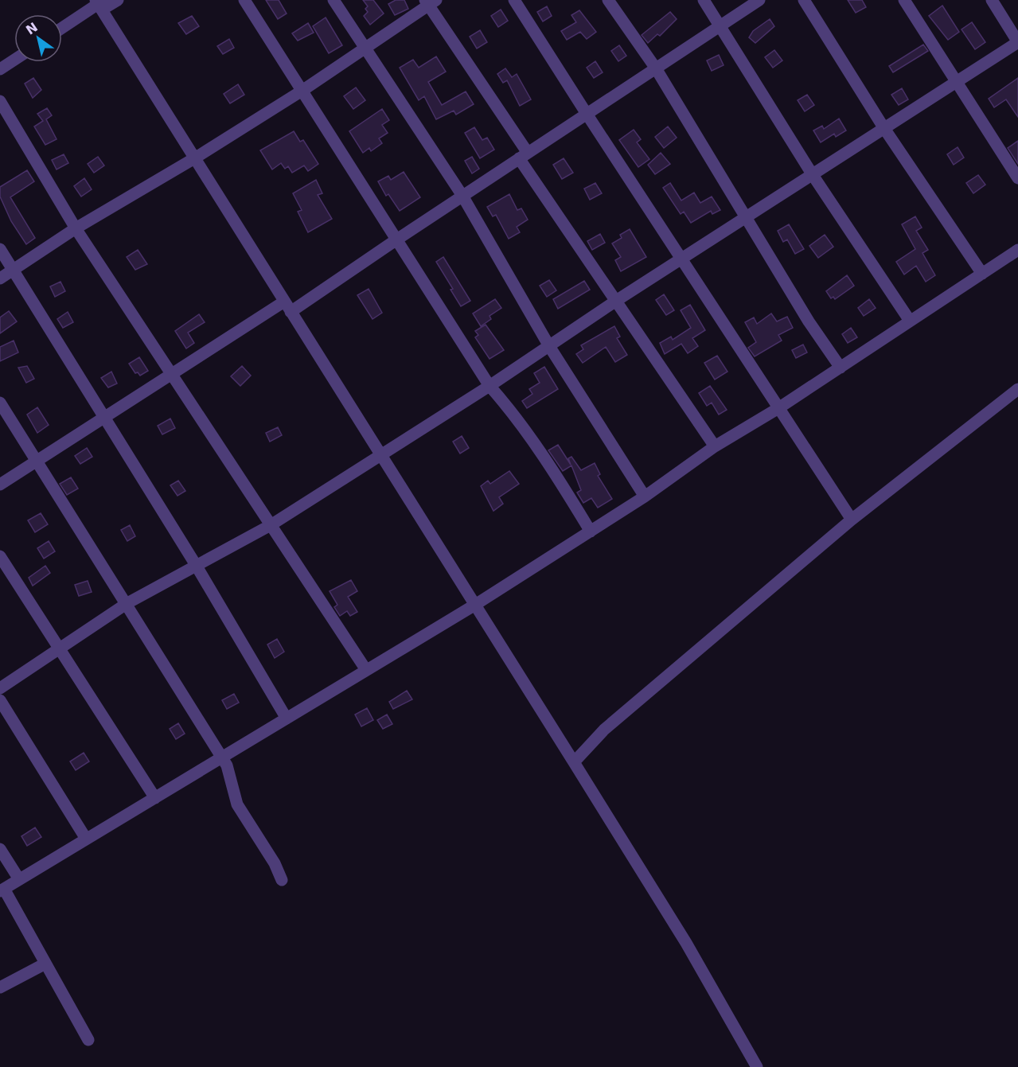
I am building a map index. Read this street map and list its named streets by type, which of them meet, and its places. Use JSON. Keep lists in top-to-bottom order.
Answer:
{
  "north": "top left"
}
